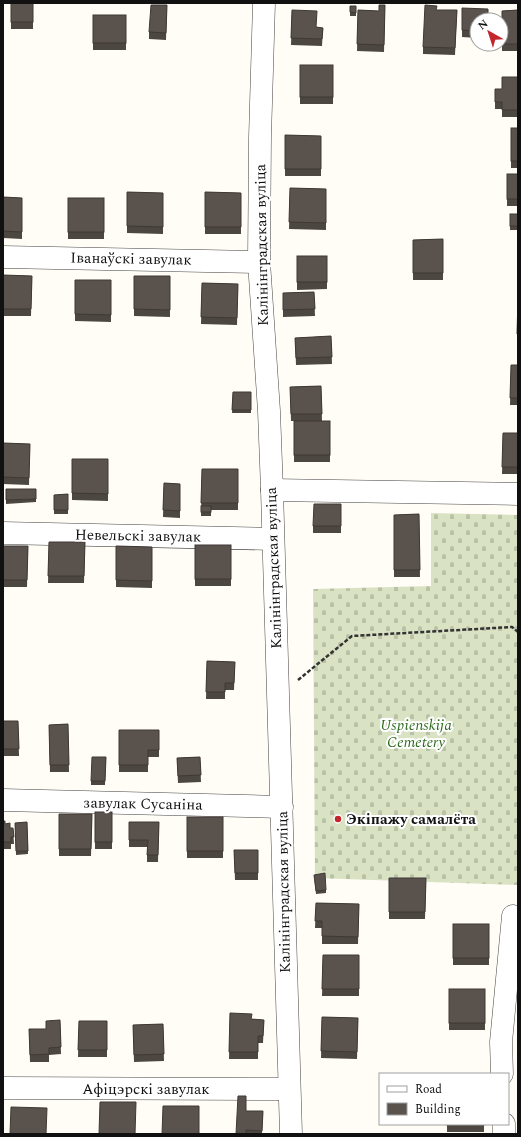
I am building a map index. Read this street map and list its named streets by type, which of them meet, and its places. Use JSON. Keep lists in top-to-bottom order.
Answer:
{
  "streets": {
    "street": [
      "Калінінградская вуліца",
      "Іванаўскі завулак",
      "Невельскі завулак",
      "завулак Сусаніна",
      "Афіцэрскі завулак"
    ]
  },
  "crossings": [
    ["Калінінградская вуліца", "Іванаўскі завулак"],
    ["Калінінградская вуліца", "Невельскі завулак"],
    ["Калінінградская вуліца", "завулак Сусаніна"],
    ["Калінінградская вуліца", "Афіцэрскі завулак"]
  ],
  "parks": ["Uspienskija Cemetery"],
  "places": ["Экіпажу самалёта"],
  "legend": ["Road", "Building"],
  "north": "top left"
}
